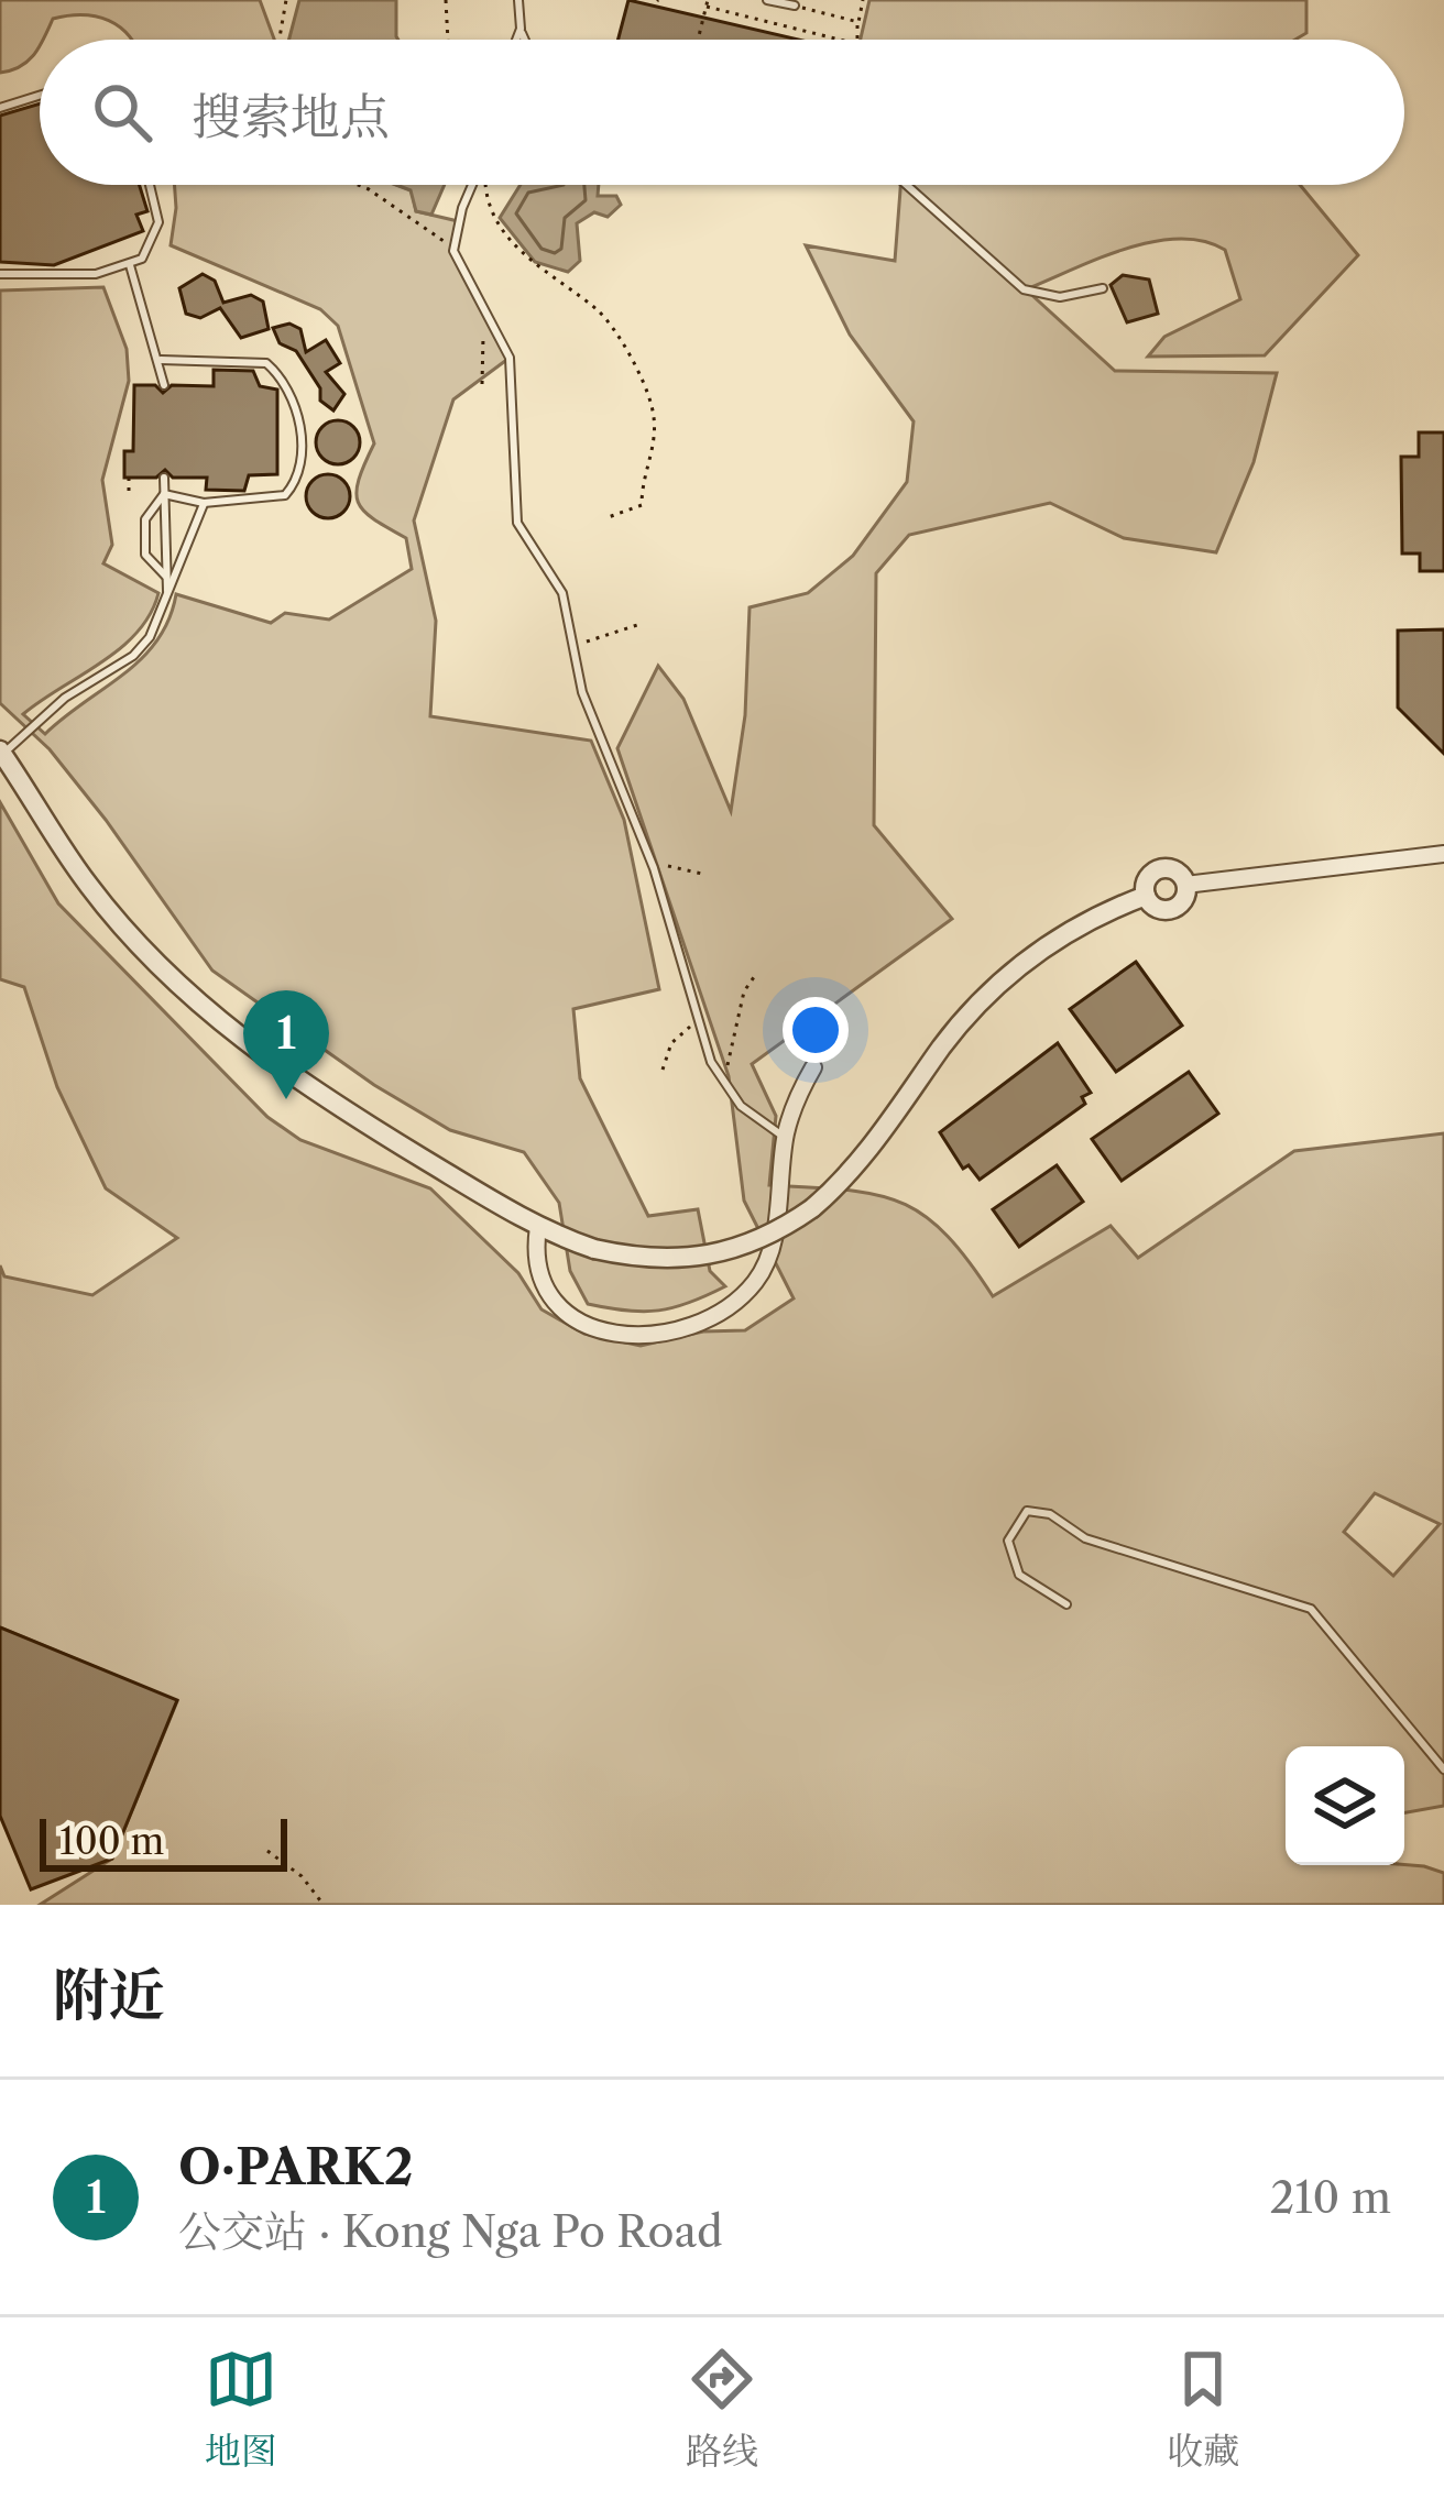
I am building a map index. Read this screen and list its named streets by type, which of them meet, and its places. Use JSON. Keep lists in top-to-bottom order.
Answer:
{
  "scale_bar": "100 m",
  "page": {
    "search": "搜索地点",
    "pins": "1",
    "scale": "100 m",
    "heading": "附近",
    "list": [
      {
        "mark": "1",
        "name": "O·PARK2",
        "note": "公交站 · Kong Nga Po Road",
        "value": "210 m"
      }
    ],
    "nav": ["地图", "路线", "收藏"]
  }
}
